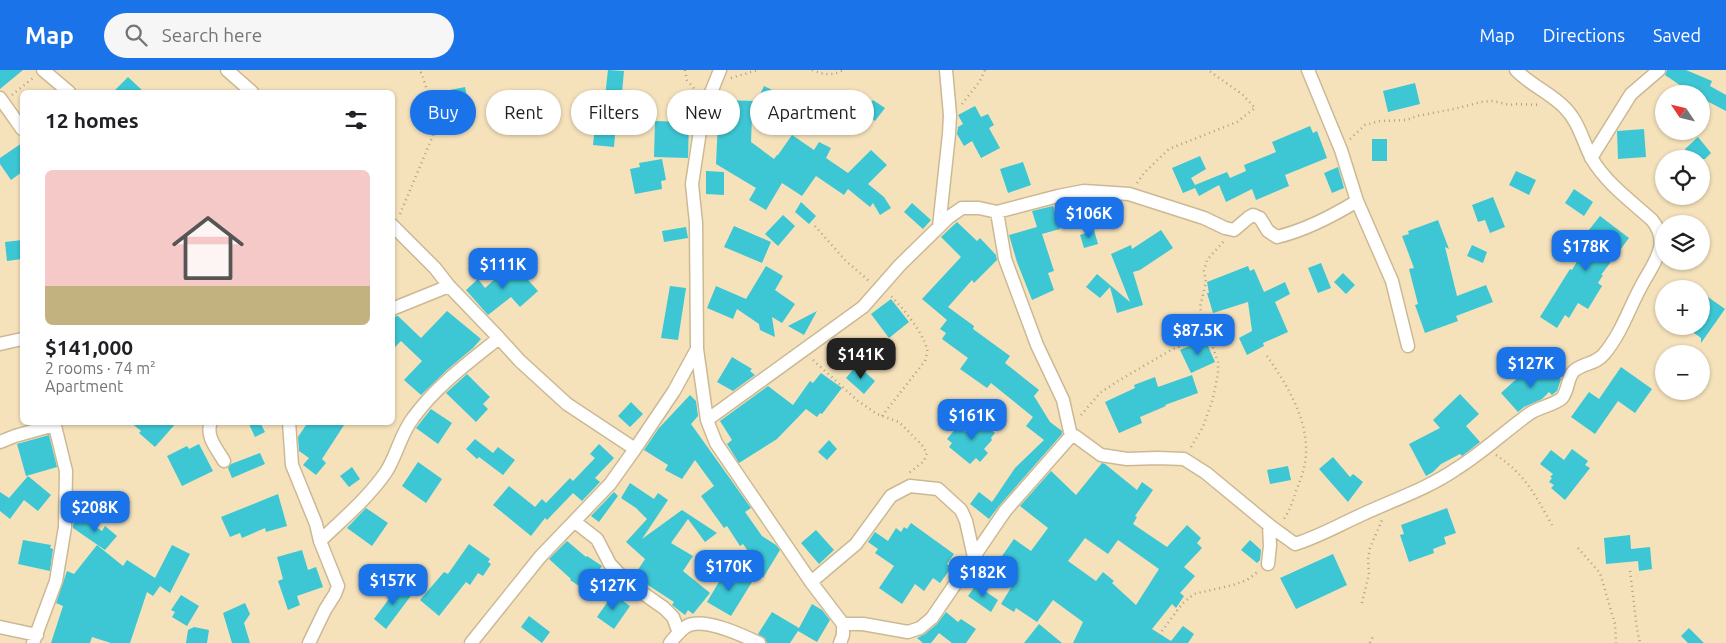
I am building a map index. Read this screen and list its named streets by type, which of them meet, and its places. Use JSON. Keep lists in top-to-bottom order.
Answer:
{
  "north": "top left",
  "page": {
    "header": "Map",
    "search": "Search here",
    "nav": ["Map", "Directions", "Saved"],
    "map_buttons": ["+", "−"],
    "chip": [
      "Buy",
      "Rent",
      "Filters",
      "New",
      "Apartment"
    ],
    "heading": "12 homes",
    "list": [
      {
        "name": "$141,000",
        "note": "2 rooms · 74 m² · Apartment"
      }
    ],
    "price": [
      "$106K",
      "$178K",
      "$111K",
      "$87.5K",
      "$141K",
      "$127K",
      "$161K",
      "$208K",
      "$170K",
      "$182K",
      "$157K",
      "$127K"
    ]
  }
}
